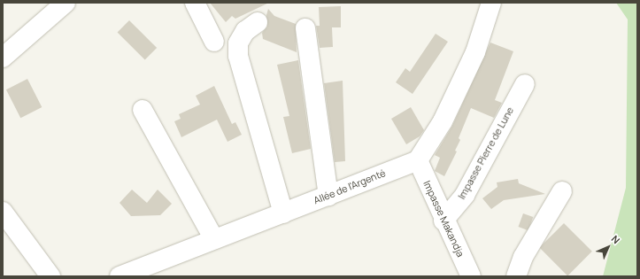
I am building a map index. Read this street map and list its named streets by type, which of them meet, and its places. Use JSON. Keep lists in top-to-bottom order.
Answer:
{
  "streets": {
    "street": ["Impasse Pierre de Lune", "Allée de l'Argenté", "Impasse Makandja"]
  },
  "crossings": [
    ["Impasse Pierre de Lune", "Impasse Makandja"],
    ["Allée de l'Argenté", "Impasse Makandja"]
  ],
  "north": "top right"
}
